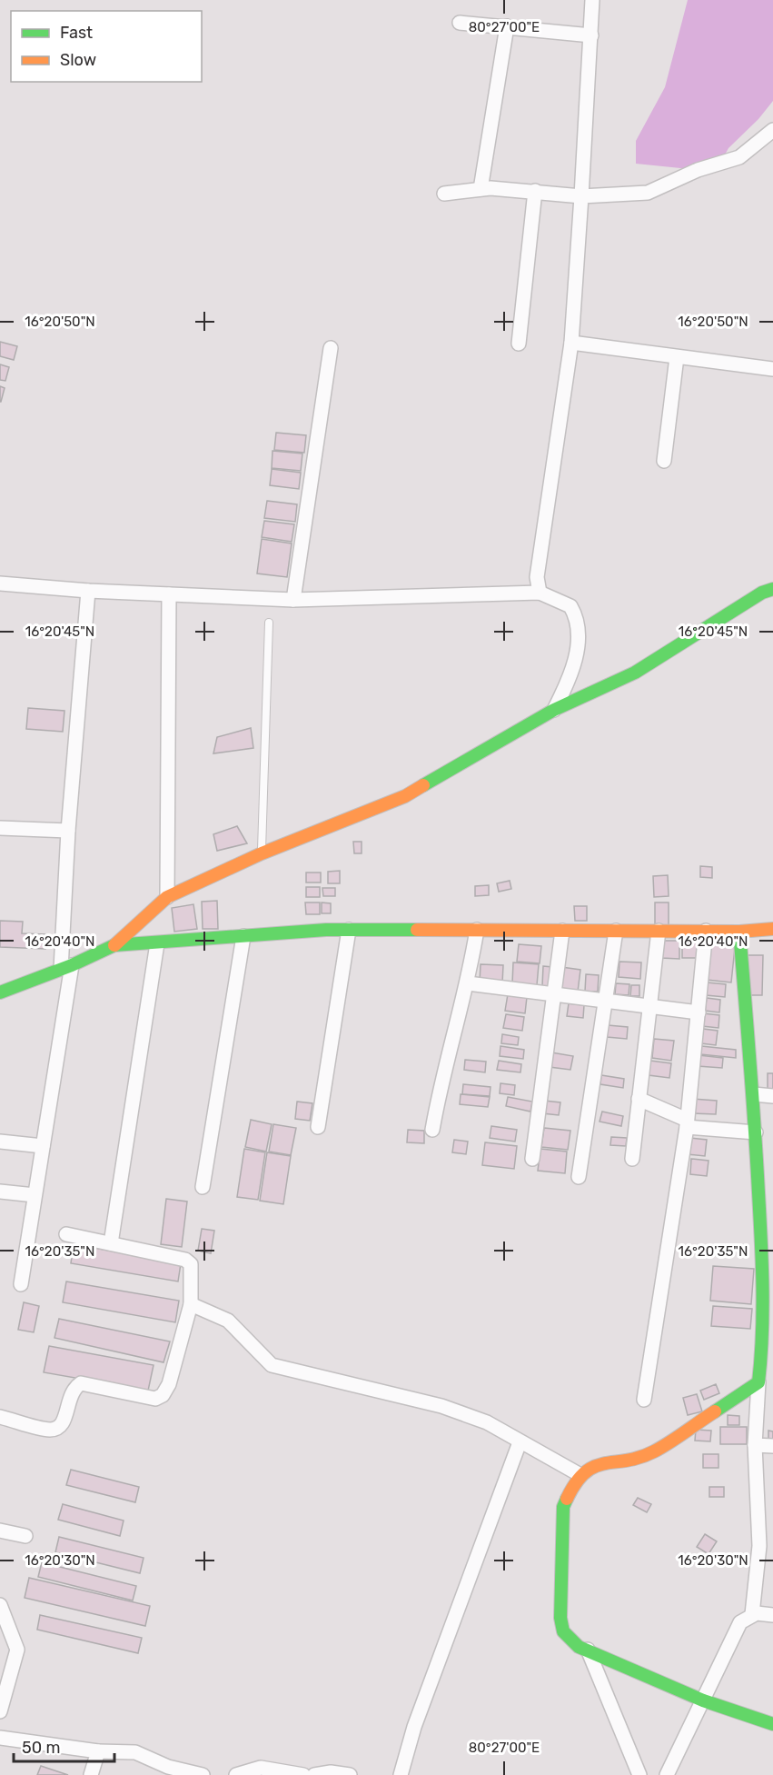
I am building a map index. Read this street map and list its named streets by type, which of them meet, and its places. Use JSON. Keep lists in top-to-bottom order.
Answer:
{
  "legend": ["Fast", "Slow"],
  "scale_bar": "50 m",
  "coordinates": [
    "80°27'00\"E",
    "16°20'50\"N",
    "16°20'45\"N",
    "16°20'40\"N",
    "16°20'35\"N",
    "16°20'30\"N"
  ]
}
